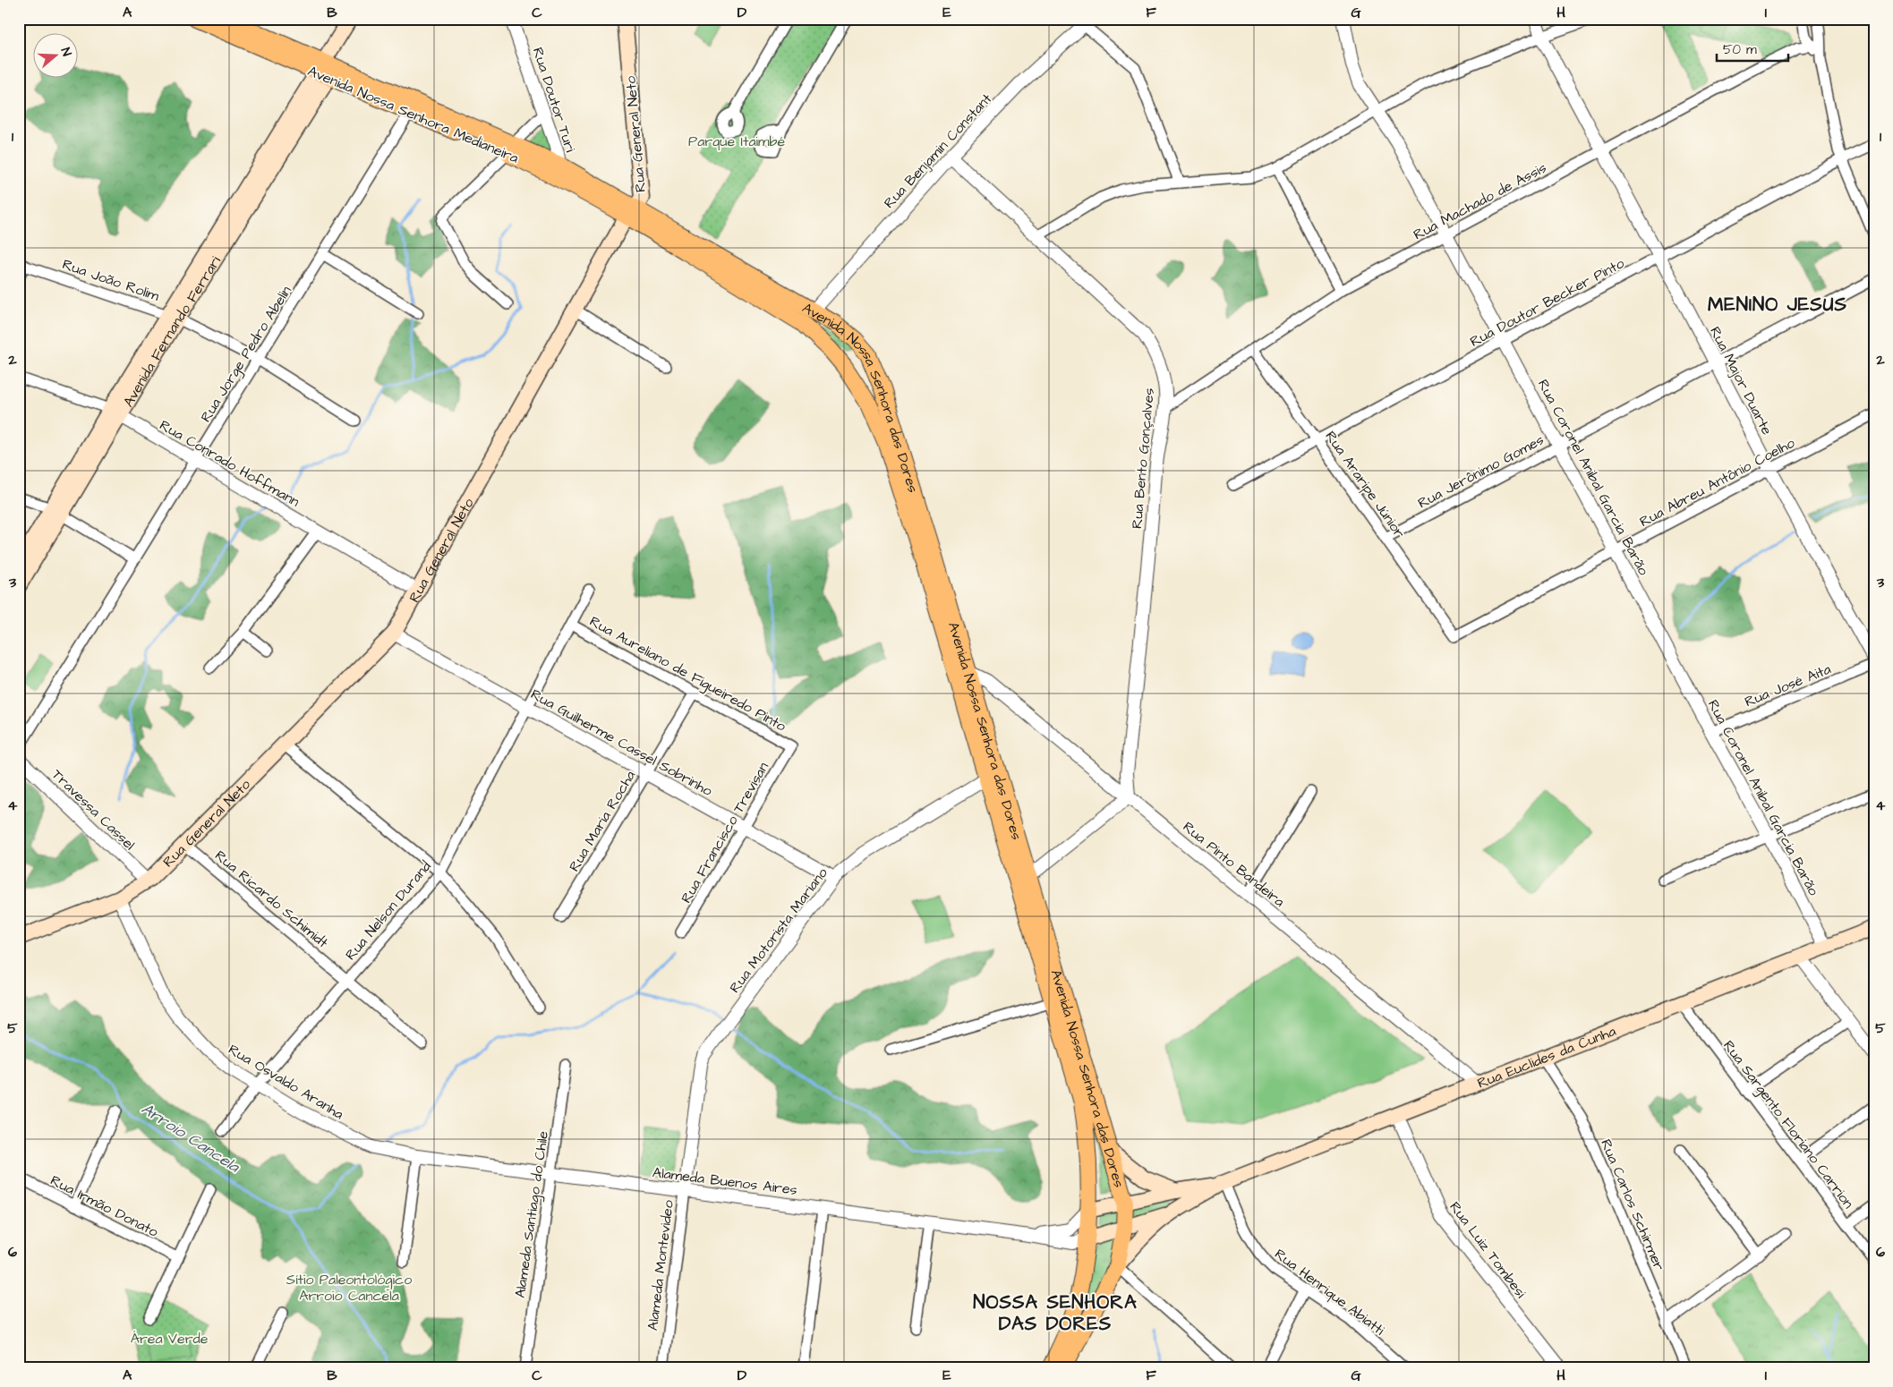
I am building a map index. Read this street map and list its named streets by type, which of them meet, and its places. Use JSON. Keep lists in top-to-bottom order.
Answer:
{
  "streets": {
    "main road": [
      "Avenida Nossa Senhora Medianeira",
      "Rua General Neto",
      "Avenida Fernando Ferrari",
      "Avenida Nossa Senhora das Dores",
      "Rua Euclides da Cunha"
    ],
    "street": [
      "Rua Doutor Turi",
      "Rua Benjamin Constant",
      "Rua Machado de Assis",
      "Rua João Rolim",
      "Rua Doutor Becker Pinto",
      "Rua Jorge Pedro Abelin",
      "Rua Major Duarte",
      "Rua Bento Gonçalves",
      "Rua Conrado Hoffmann",
      "Rua Jerônimo Gomes",
      "Rua Coronel Anibal Garcia Barão",
      "Rua Abreu Antônio Coelho",
      "Rua Araripe Júnior",
      "Rua Aureliano de Figueiredo Pinto",
      "Rua José Aita",
      "Rua Guilherme Cassel Sobrinho",
      "Travessa Cassel",
      "Rua Maria Rocha",
      "Rua Francisco Trevisan",
      "Rua Pinto Bandeira",
      "Rua Ricardo Schimidt",
      "Rua Nelson Durand",
      "Rua Motorista Mariano",
      "Rua Osvaldo Aranha",
      "Rua Sargento Floriano Carrion",
      "Alameda Buenos Aires",
      "Rua Carlos Schirmer",
      "Rua Irmão Donato",
      "Alameda Santiago do Chile",
      "Rua Luiz Tombesi",
      "Alameda Montevideo",
      "Rua Henrique Abiatti"
    ]
  },
  "crossings": [
    ["Rua Doutor Turi", "Avenida Nossa Senhora Medianeira"],
    ["Avenida Nossa Senhora Medianeira", "Rua General Neto"],
    ["Avenida Nossa Senhora Medianeira", "Avenida Fernando Ferrari"],
    ["Avenida Nossa Senhora Medianeira", "Rua Jorge Pedro Abelin"],
    ["Avenida Nossa Senhora Medianeira", "Avenida Nossa Senhora das Dores"],
    ["Rua General Neto", "Avenida Nossa Senhora das Dores"],
    ["Rua General Neto", "Rua Conrado Hoffmann"],
    ["Rua General Neto", "Rua Guilherme Cassel Sobrinho"],
    ["Rua General Neto", "Travessa Cassel"],
    ["Rua General Neto", "Rua Ricardo Schimidt"],
    ["Rua General Neto", "Rua Osvaldo Aranha"],
    ["Rua Benjamin Constant", "Avenida Nossa Senhora das Dores"],
    ["Rua Benjamin Constant", "Rua Bento Gonçalves"],
    ["Rua Machado de Assis", "Rua Major Duarte"],
    ["Rua Machado de Assis", "Rua Bento Gonçalves"],
    ["Rua Machado de Assis", "Rua Coronel Anibal Garcia Barão"],
    ["Rua Machado de Assis", "Rua Araripe Júnior"],
    ["Rua João Rolim", "Avenida Fernando Ferrari"],
    ["Rua João Rolim", "Rua Jorge Pedro Abelin"],
    ["Rua Doutor Becker Pinto", "Rua Major Duarte"],
    ["Rua Doutor Becker Pinto", "Rua Coronel Anibal Garcia Barão"],
    ["Rua Doutor Becker Pinto", "Rua Araripe Júnior"],
    ["Avenida Fernando Ferrari", "Rua Conrado Hoffmann"],
    ["Rua Jorge Pedro Abelin", "Rua Conrado Hoffmann"],
    ["Rua Major Duarte", "Rua Jerônimo Gomes"],
    ["Rua Major Duarte", "Rua Abreu Antônio Coelho"],
    ["Avenida Nossa Senhora das Dores", "Rua Pinto Bandeira"],
    ["Avenida Nossa Senhora das Dores", "Rua Motorista Mariano"],
    ["Avenida Nossa Senhora das Dores", "Rua Euclides da Cunha"],
    ["Avenida Nossa Senhora das Dores", "Alameda Buenos Aires"],
    ["Rua Bento Gonçalves", "Rua Pinto Bandeira"],
    ["Rua Jerônimo Gomes", "Rua Coronel Anibal Garcia Barão"],
    ["Rua Jerônimo Gomes", "Rua Araripe Júnior"],
    ["Rua Coronel Anibal Garcia Barão", "Rua Abreu Antônio Coelho"],
    ["Rua Coronel Anibal Garcia Barão", "Rua José Aita"],
    ["Rua Coronel Anibal Garcia Barão", "Rua Euclides da Cunha"],
    ["Rua Abreu Antônio Coelho", "Rua Araripe Júnior"],
    ["Rua Aureliano de Figueiredo Pinto", "Rua Maria Rocha"],
    ["Rua Aureliano de Figueiredo Pinto", "Rua Francisco Trevisan"],
    ["Rua Aureliano de Figueiredo Pinto", "Rua Nelson Durand"],
    ["Rua Guilherme Cassel Sobrinho", "Rua Maria Rocha"],
    ["Rua Guilherme Cassel Sobrinho", "Rua Francisco Trevisan"],
    ["Rua Guilherme Cassel Sobrinho", "Rua Nelson Durand"],
    ["Rua Guilherme Cassel Sobrinho", "Rua Motorista Mariano"],
    ["Rua Pinto Bandeira", "Rua Euclides da Cunha"],
    ["Rua Ricardo Schimidt", "Rua Nelson Durand"],
    ["Rua Nelson Durand", "Rua Osvaldo Aranha"],
    ["Rua Motorista Mariano", "Alameda Montevideo"],
    ["Rua Euclides da Cunha", "Rua Sargento Floriano Carrion"],
    ["Rua Euclides da Cunha", "Alameda Buenos Aires"],
    ["Rua Euclides da Cunha", "Rua Carlos Schirmer"],
    ["Rua Euclides da Cunha", "Rua Luiz Tombesi"],
    ["Rua Euclides da Cunha", "Rua Henrique Abiatti"],
    ["Rua Osvaldo Aranha", "Alameda Buenos Aires"],
    ["Alameda Buenos Aires", "Alameda Santiago do Chile"],
    ["Alameda Buenos Aires", "Alameda Montevideo"]
  ],
  "districts": ["MENINO JESUS", "NOSSA SENHORA DAS DORES"],
  "water": ["Arroio Cancela"],
  "parks": ["Parque Itaimbé", "Sítio Paleontológico Arroio Cancela", "Área Verde"],
  "scale_bar": "50 m",
  "north": "right",
  "grid": {
    "columns": [
      "A",
      "B",
      "C",
      "D",
      "E",
      "F",
      "G",
      "H",
      "I"
    ],
    "rows": [
      "1",
      "2",
      "3",
      "4",
      "5",
      "6"
    ]
  }
}
